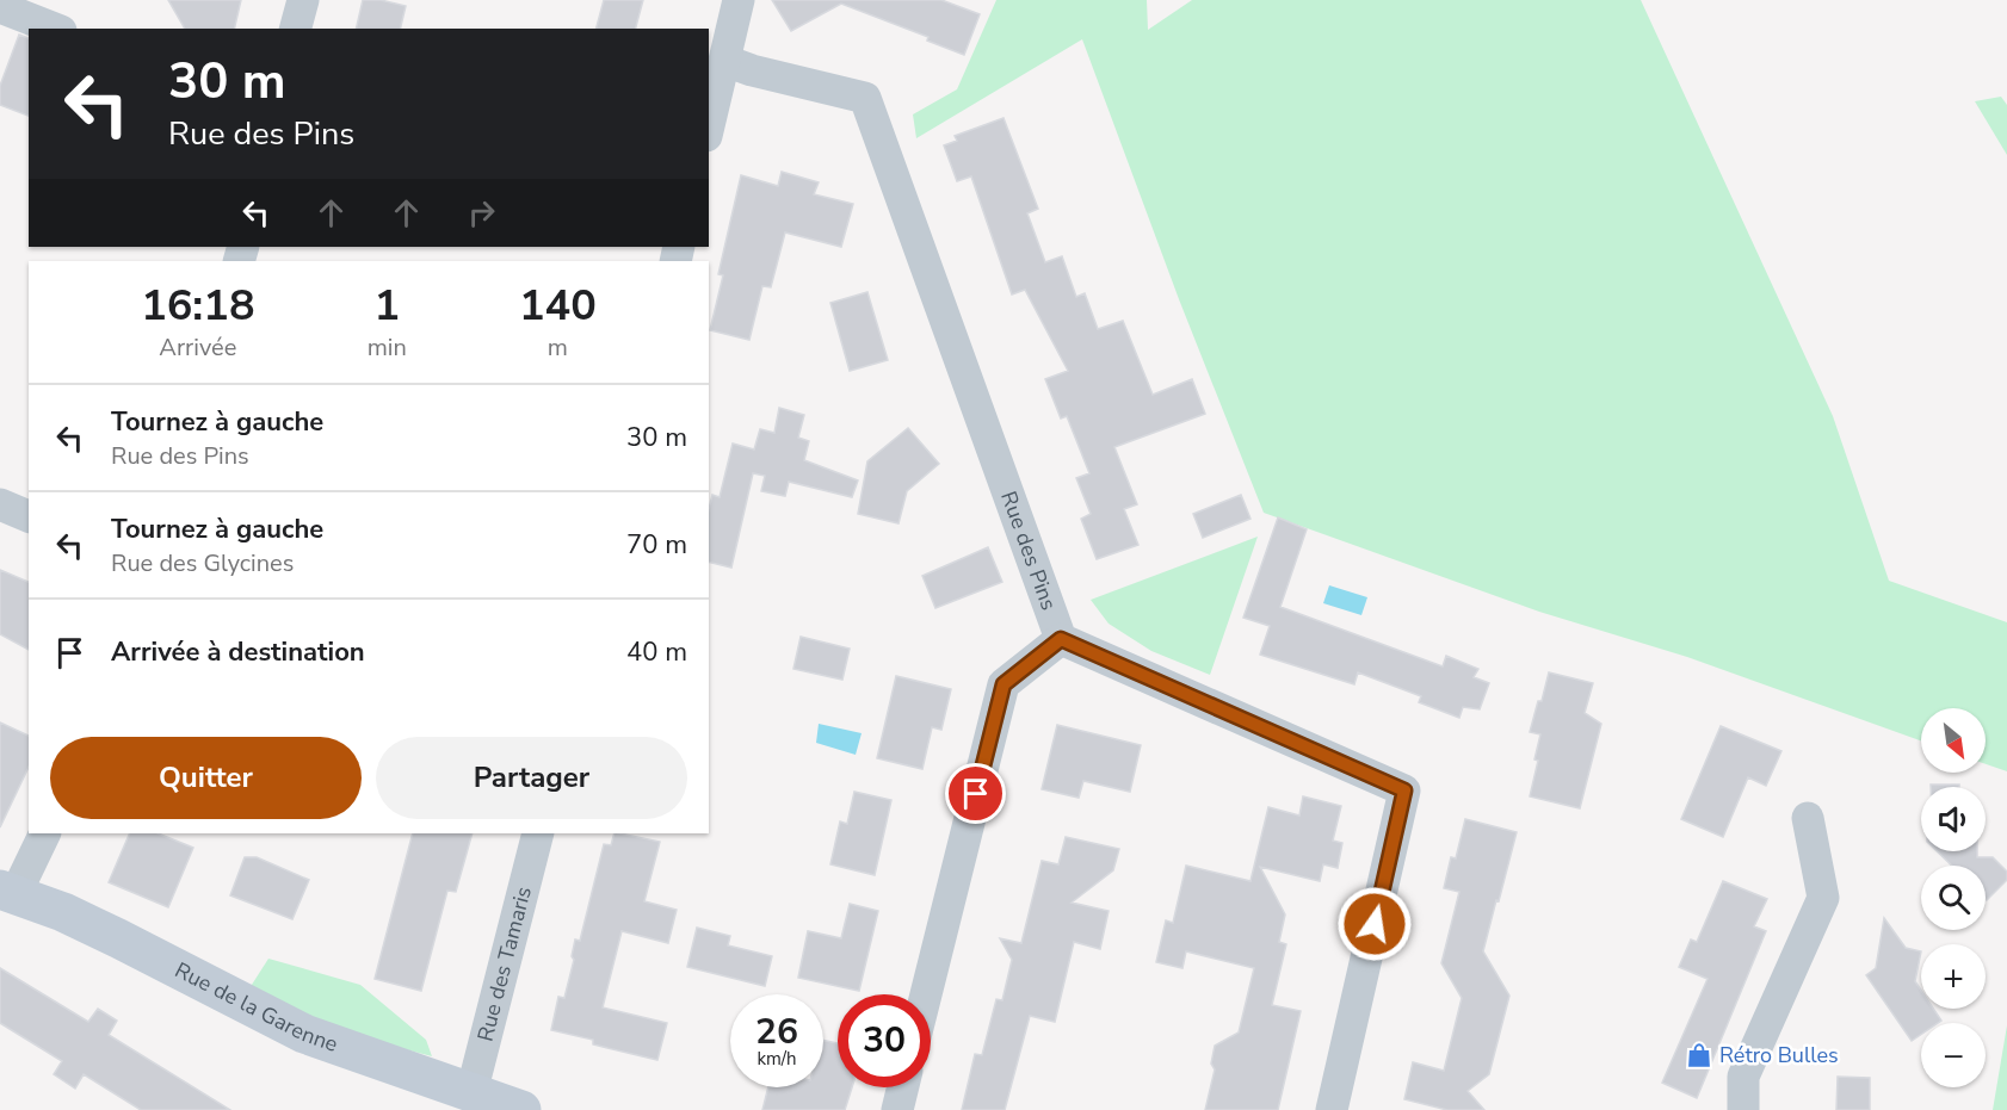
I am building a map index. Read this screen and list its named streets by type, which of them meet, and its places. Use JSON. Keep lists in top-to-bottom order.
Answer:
{
  "streets": {
    "street": ["Rue des Pins", "Rue des Tamaris", "Rue de la Garenne"]
  },
  "crossings": [
    ["Rue des Tamaris", "Rue de la Garenne"]
  ],
  "places": {
    "shop": ["Rétro Bulles"]
  },
  "north": "bottom right",
  "page": {
    "turn": ["30 m", "Rue des Pins"],
    "eta": [
      "16:18",
      "Arrivée",
      "1",
      "min",
      "140",
      "m"
    ],
    "list": [
      {
        "name": "Tournez à gauche",
        "note": "Rue des Pins",
        "value": "30 m"
      },
      {
        "name": "Tournez à gauche",
        "note": "Rue des Glycines",
        "value": "70 m"
      },
      {
        "name": "Arrivée à destination",
        "value": "40 m"
      }
    ],
    "map_buttons": ["+", "−"],
    "buttons": ["Quitter", "Partager"],
    "speed": "26 km/h",
    "limit": "30"
  }
}
